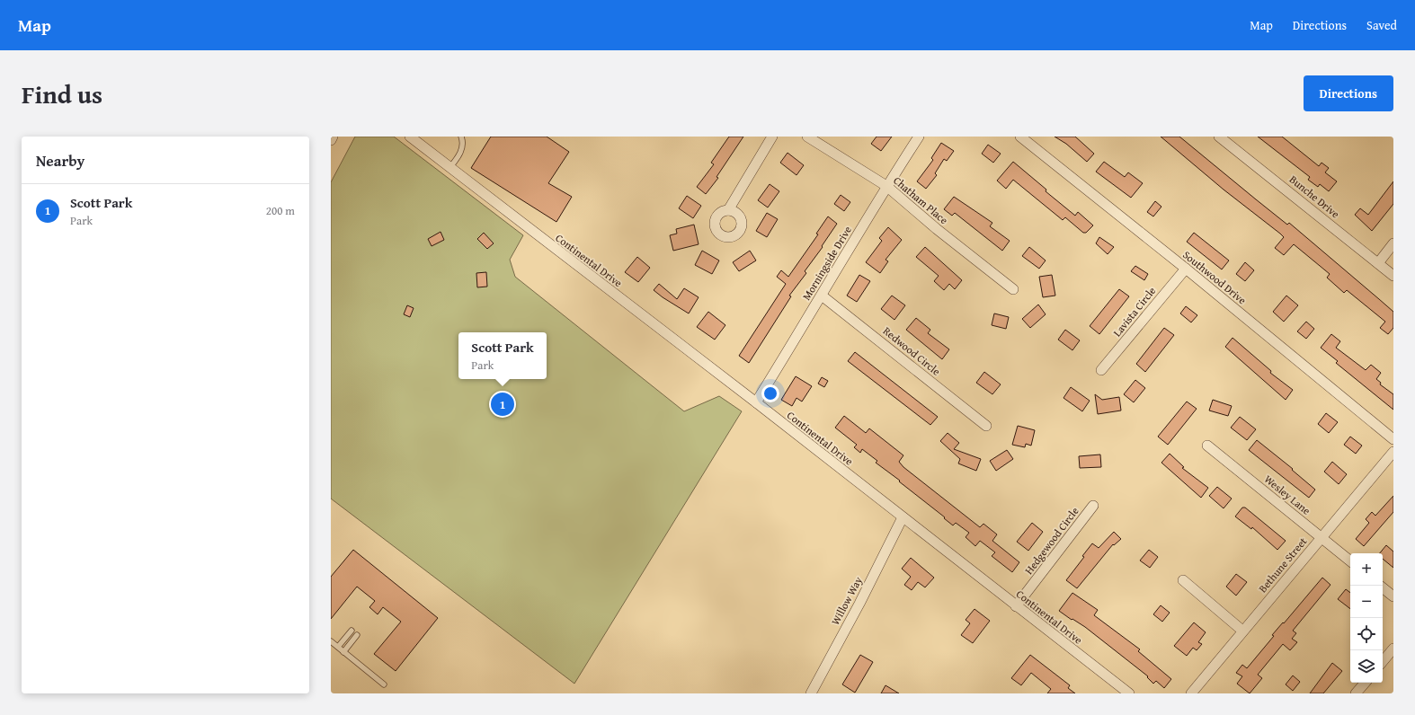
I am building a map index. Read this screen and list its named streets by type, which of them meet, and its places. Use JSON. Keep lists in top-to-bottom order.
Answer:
{
  "streets": {
    "street": [
      "Bunche Drive",
      "Chatham Place",
      "Continental Drive",
      "Morningside Drive",
      "Southwood Drive",
      "Lavista Circle",
      "Redwood Circle",
      "Wesley Lane",
      "Hedgewood Circle",
      "Bethune Street",
      "Willow Way"
    ]
  },
  "crossings": [
    ["Chatham Place", "Morningside Drive"],
    ["Continental Drive", "Morningside Drive"],
    ["Continental Drive", "Hedgewood Circle"],
    ["Continental Drive", "Willow Way"],
    ["Morningside Drive", "Redwood Circle"],
    ["Southwood Drive", "Lavista Circle"],
    ["Wesley Lane", "Bethune Street"]
  ],
  "page": {
    "header": "Map",
    "nav": ["Map", "Directions", "Saved"],
    "title": "Find us",
    "buttons": "Directions",
    "heading": "Nearby",
    "list": [
      {
        "mark": "1",
        "name": "Scott Park",
        "note": "Park",
        "value": "200 m"
      }
    ],
    "popup": ["Scott Park", "Park"],
    "pins": "1",
    "map_buttons": ["+", "−"]
  }
}
